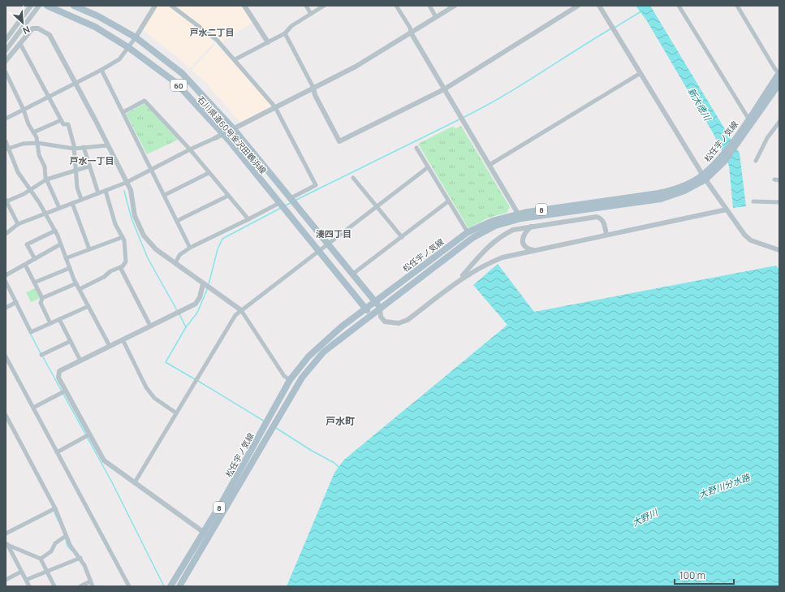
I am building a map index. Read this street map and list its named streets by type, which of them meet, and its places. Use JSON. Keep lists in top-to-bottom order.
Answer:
{
  "streets": {
    "main road": [
      "60",
      "石川県道60号金沢田鶴浜線",
      "松任宇ノ気線",
      "8"
    ]
  },
  "crossings": [
    ["石川県道60号金沢田鶴浜線", "松任宇ノ気線"]
  ],
  "districts": [
    "戸水二丁目",
    "戸水一丁目",
    "湊四丁目",
    "戸水町"
  ],
  "water": ["新大徳川", "大野川分水路", "大野川"],
  "scale_bar": "100 m",
  "north": "bottom right"
}
